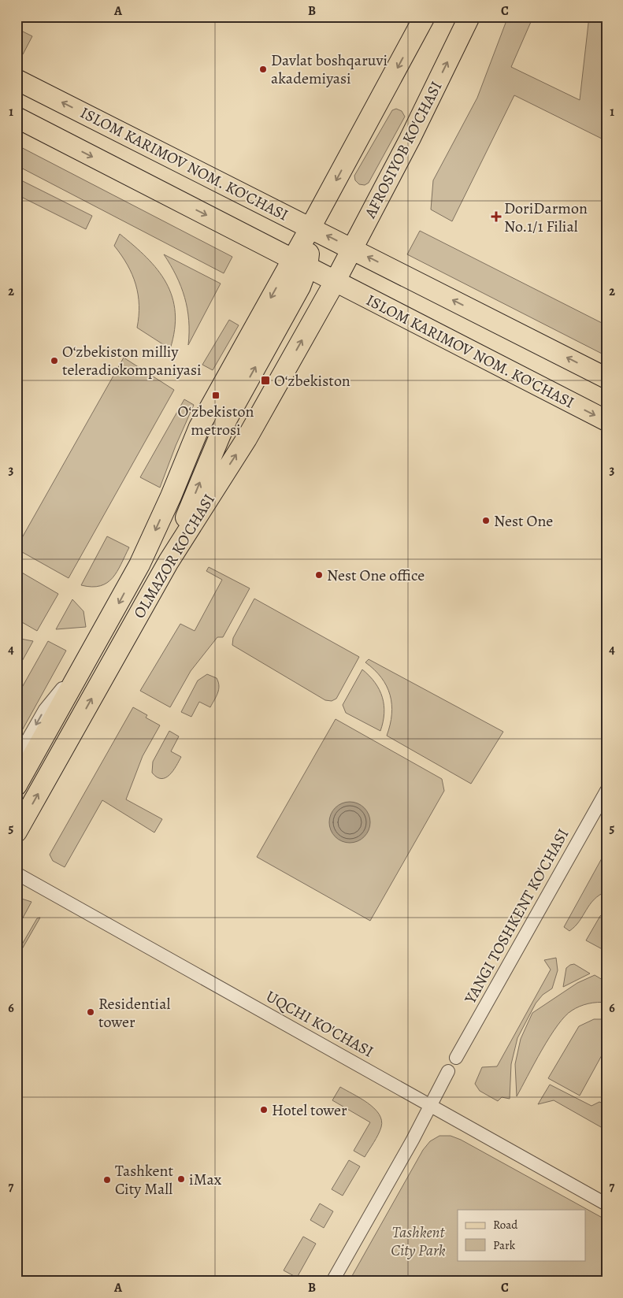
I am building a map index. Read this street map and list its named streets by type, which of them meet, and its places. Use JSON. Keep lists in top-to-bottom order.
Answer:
{
  "streets": {
    "main road": ["AFROSIYOB KO'CHASI", "ISLOM KARIMOV NOM. KO'CHASI", "OLMAZOR KO'CHASI"],
    "street": ["YANGI TOSHKENT KO'CHASI", "UQCHI KO'CHASI"]
  },
  "crossings": [
    ["AFROSIYOB KO'CHASI", "ISLOM KARIMOV NOM. KO'CHASI"],
    ["AFROSIYOB KO'CHASI", "OLMAZOR KO'CHASI"],
    ["ISLOM KARIMOV NOM. KO'CHASI", "OLMAZOR KO'CHASI"]
  ],
  "parks": ["Tashkent City Park"],
  "places": {
    "other": [
      "Davlat boshqaruvi akademiyasi",
      "Oʻzbekiston milliy teleradiokompaniyasi",
      "Nest One",
      "Nest One office",
      "Residential tower",
      "Hotel tower",
      "iMax",
      "Tashkent City Mall"
    ],
    "health": ["DoriDarmon No.1/1 Filial"],
    "transit": ["Oʻzbekiston", "Oʻzbekiston metrosi"]
  },
  "legend": ["Road", "Park"],
  "grid": {
    "columns": ["A", "B", "C"],
    "rows": [
      "1",
      "2",
      "3",
      "4",
      "5",
      "6",
      "7"
    ]
  }
}
